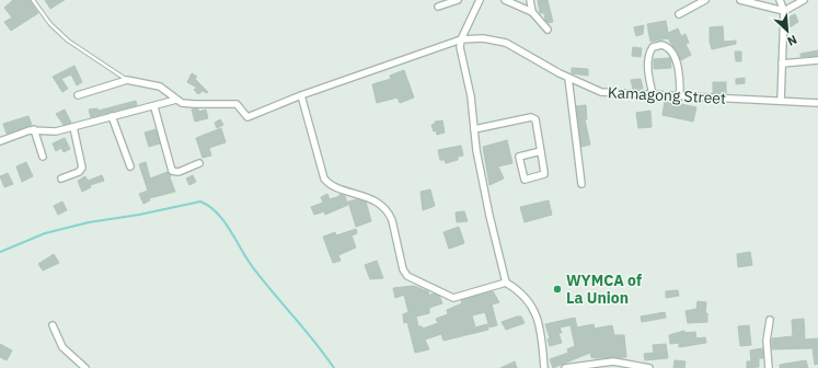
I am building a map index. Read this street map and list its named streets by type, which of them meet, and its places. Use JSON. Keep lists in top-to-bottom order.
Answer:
{
  "streets": {
    "street": ["Kamagong Street"]
  },
  "places": ["WYMCA of La Union"],
  "north": "bottom right"
}
